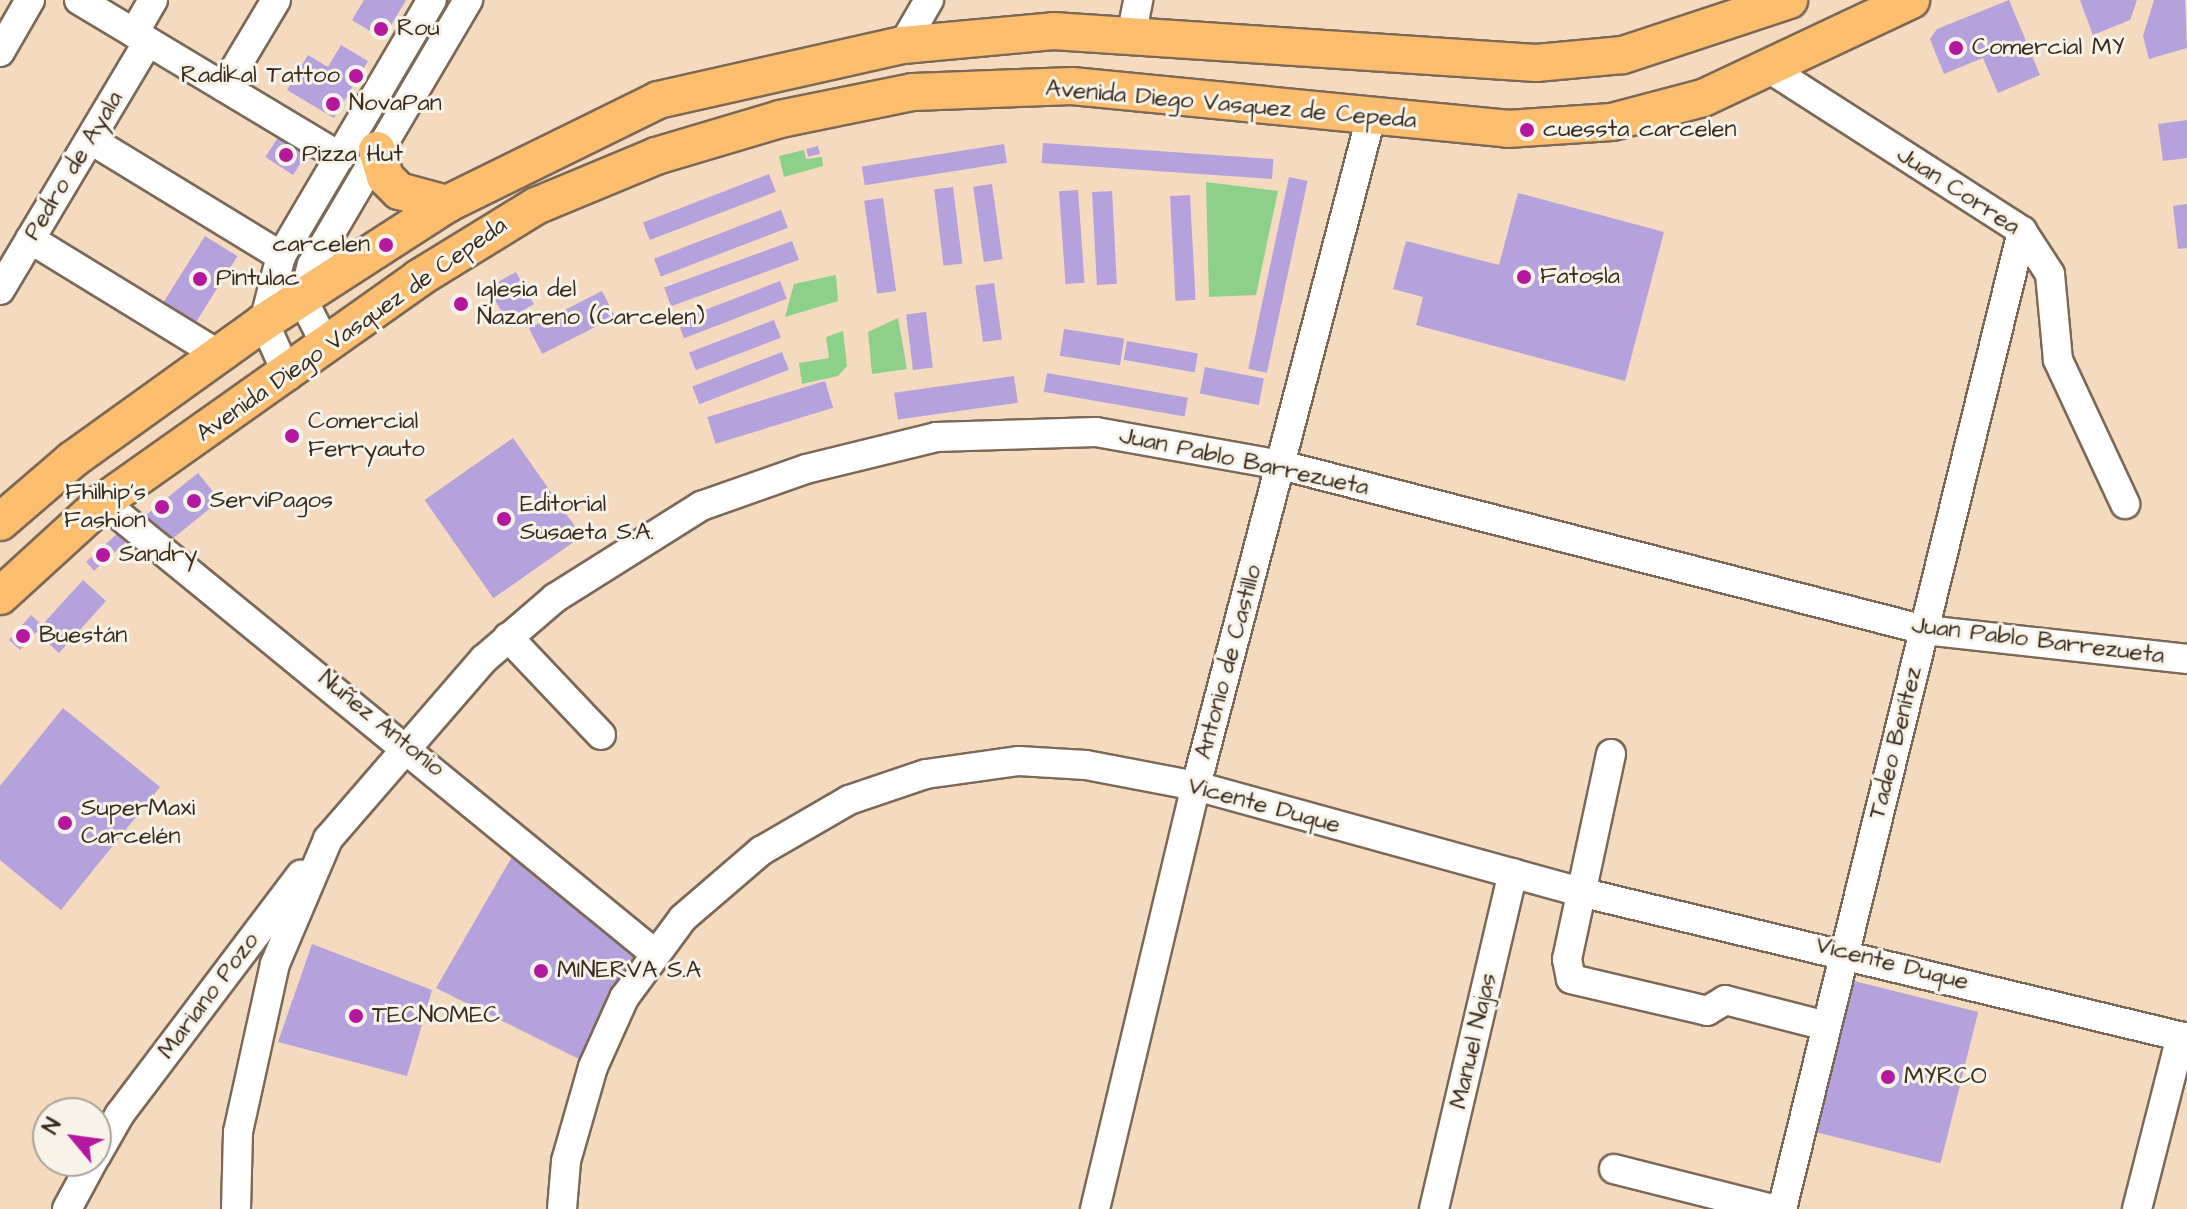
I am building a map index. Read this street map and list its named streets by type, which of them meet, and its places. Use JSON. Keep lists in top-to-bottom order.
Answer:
{
  "streets": {
    "main road": ["Avenida Diego Vasquez de Cepeda"],
    "street": [
      "Pedro de Ayala",
      "Juan Correa",
      "Juan Pablo Barrezueta",
      "Antonio de Castillo",
      "Nuñez Antonio",
      "Tadeo Benítez",
      "Vicente Duque",
      "Mariano Pozo",
      "Manuel Najas"
    ]
  },
  "crossings": [
    ["Avenida Diego Vasquez de Cepeda", "Juan Correa"],
    ["Avenida Diego Vasquez de Cepeda", "Antonio de Castillo"],
    ["Avenida Diego Vasquez de Cepeda", "Nuñez Antonio"],
    ["Juan Correa", "Tadeo Benítez"],
    ["Juan Pablo Barrezueta", "Antonio de Castillo"],
    ["Juan Pablo Barrezueta", "Nuñez Antonio"],
    ["Juan Pablo Barrezueta", "Tadeo Benítez"],
    ["Juan Pablo Barrezueta", "Mariano Pozo"],
    ["Antonio de Castillo", "Vicente Duque"],
    ["Nuñez Antonio", "Vicente Duque"],
    ["Tadeo Benítez", "Vicente Duque"],
    ["Vicente Duque", "Manuel Najas"]
  ],
  "places": [
    "Rou",
    "Comercial MY",
    "Radikal Tattoo",
    "NovaPan",
    "cuessta carcelen",
    "Pizza Hut",
    "carcelen",
    "Fatosla",
    "Pintulac",
    "Iglesia del Nazareno (Carcelen)",
    "Comercial Ferryauto",
    "ServiPagos",
    "Fhilhip's Fashion",
    "Editorial Susaeta S.A.",
    "Sandry",
    "Buestán",
    "SuperMaxi Carcelén",
    "MINERVA S.A",
    "TECNOMEC",
    "MYRCO"
  ],
  "north": "top left"
}
